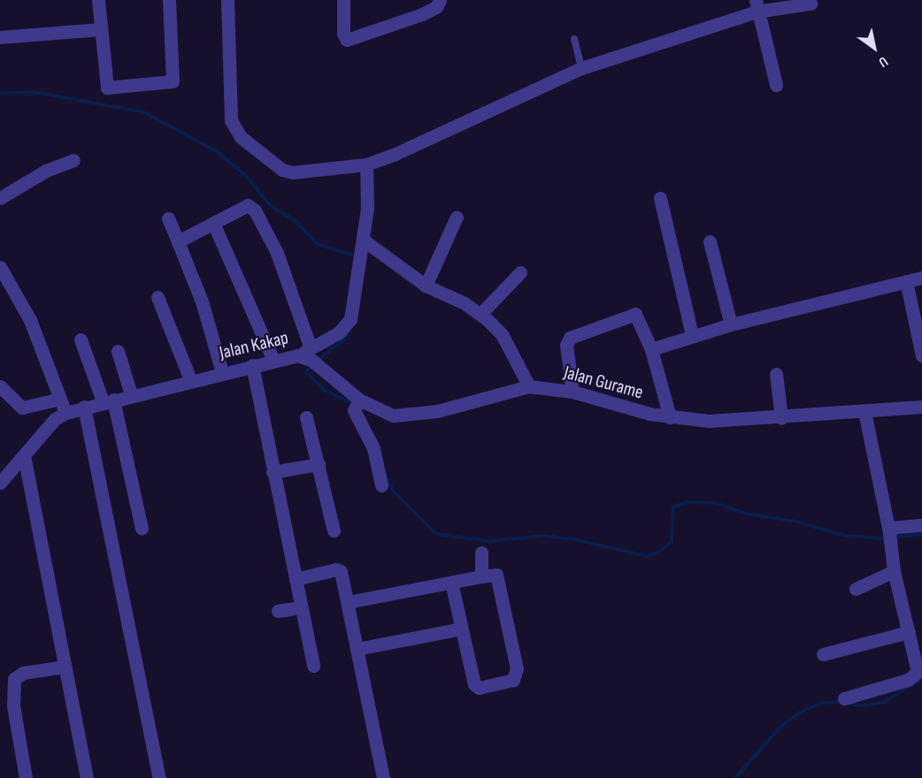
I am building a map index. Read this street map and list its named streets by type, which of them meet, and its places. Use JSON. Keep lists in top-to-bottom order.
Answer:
{
  "streets": {
    "street": ["Jalan Kakap", "Jalan Gurame"]
  },
  "crossings": [
    ["Jalan Kakap", "Jalan Gurame"]
  ],
  "north": "bottom right"
}
